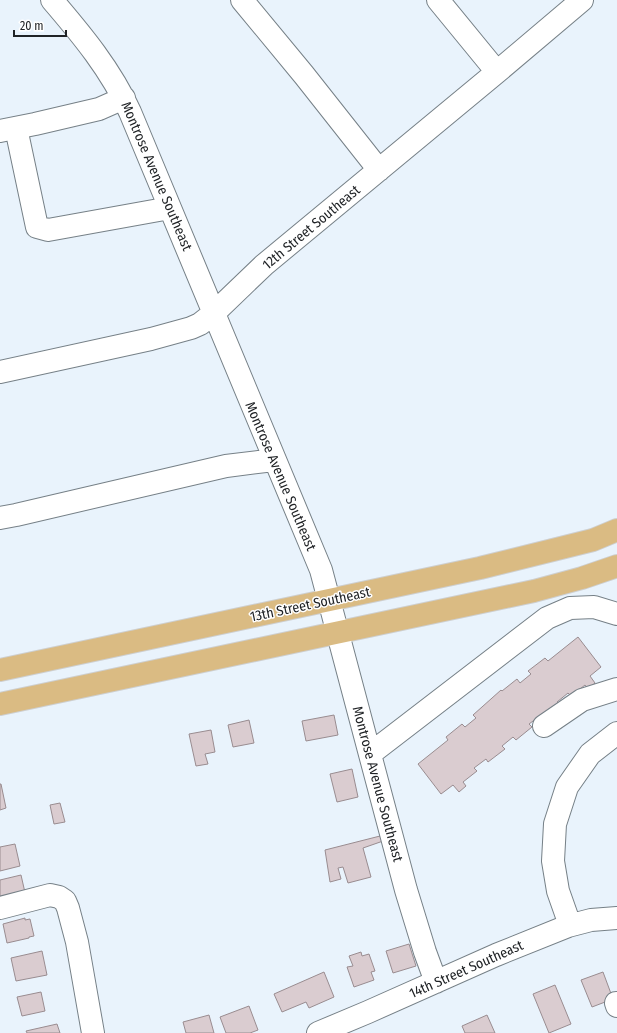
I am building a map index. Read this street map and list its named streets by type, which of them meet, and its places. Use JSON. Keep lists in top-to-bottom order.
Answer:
{
  "streets": {
    "main road": ["13th Street Southeast"],
    "street": ["Montrose Avenue Southeast", "12th Street Southeast", "14th Street Southeast"]
  },
  "crossings": [
    ["Montrose Avenue Southeast", "12th Street Southeast"],
    ["Montrose Avenue Southeast", "13th Street Southeast"],
    ["Montrose Avenue Southeast", "14th Street Southeast"]
  ],
  "scale_bar": "20 m"
}
